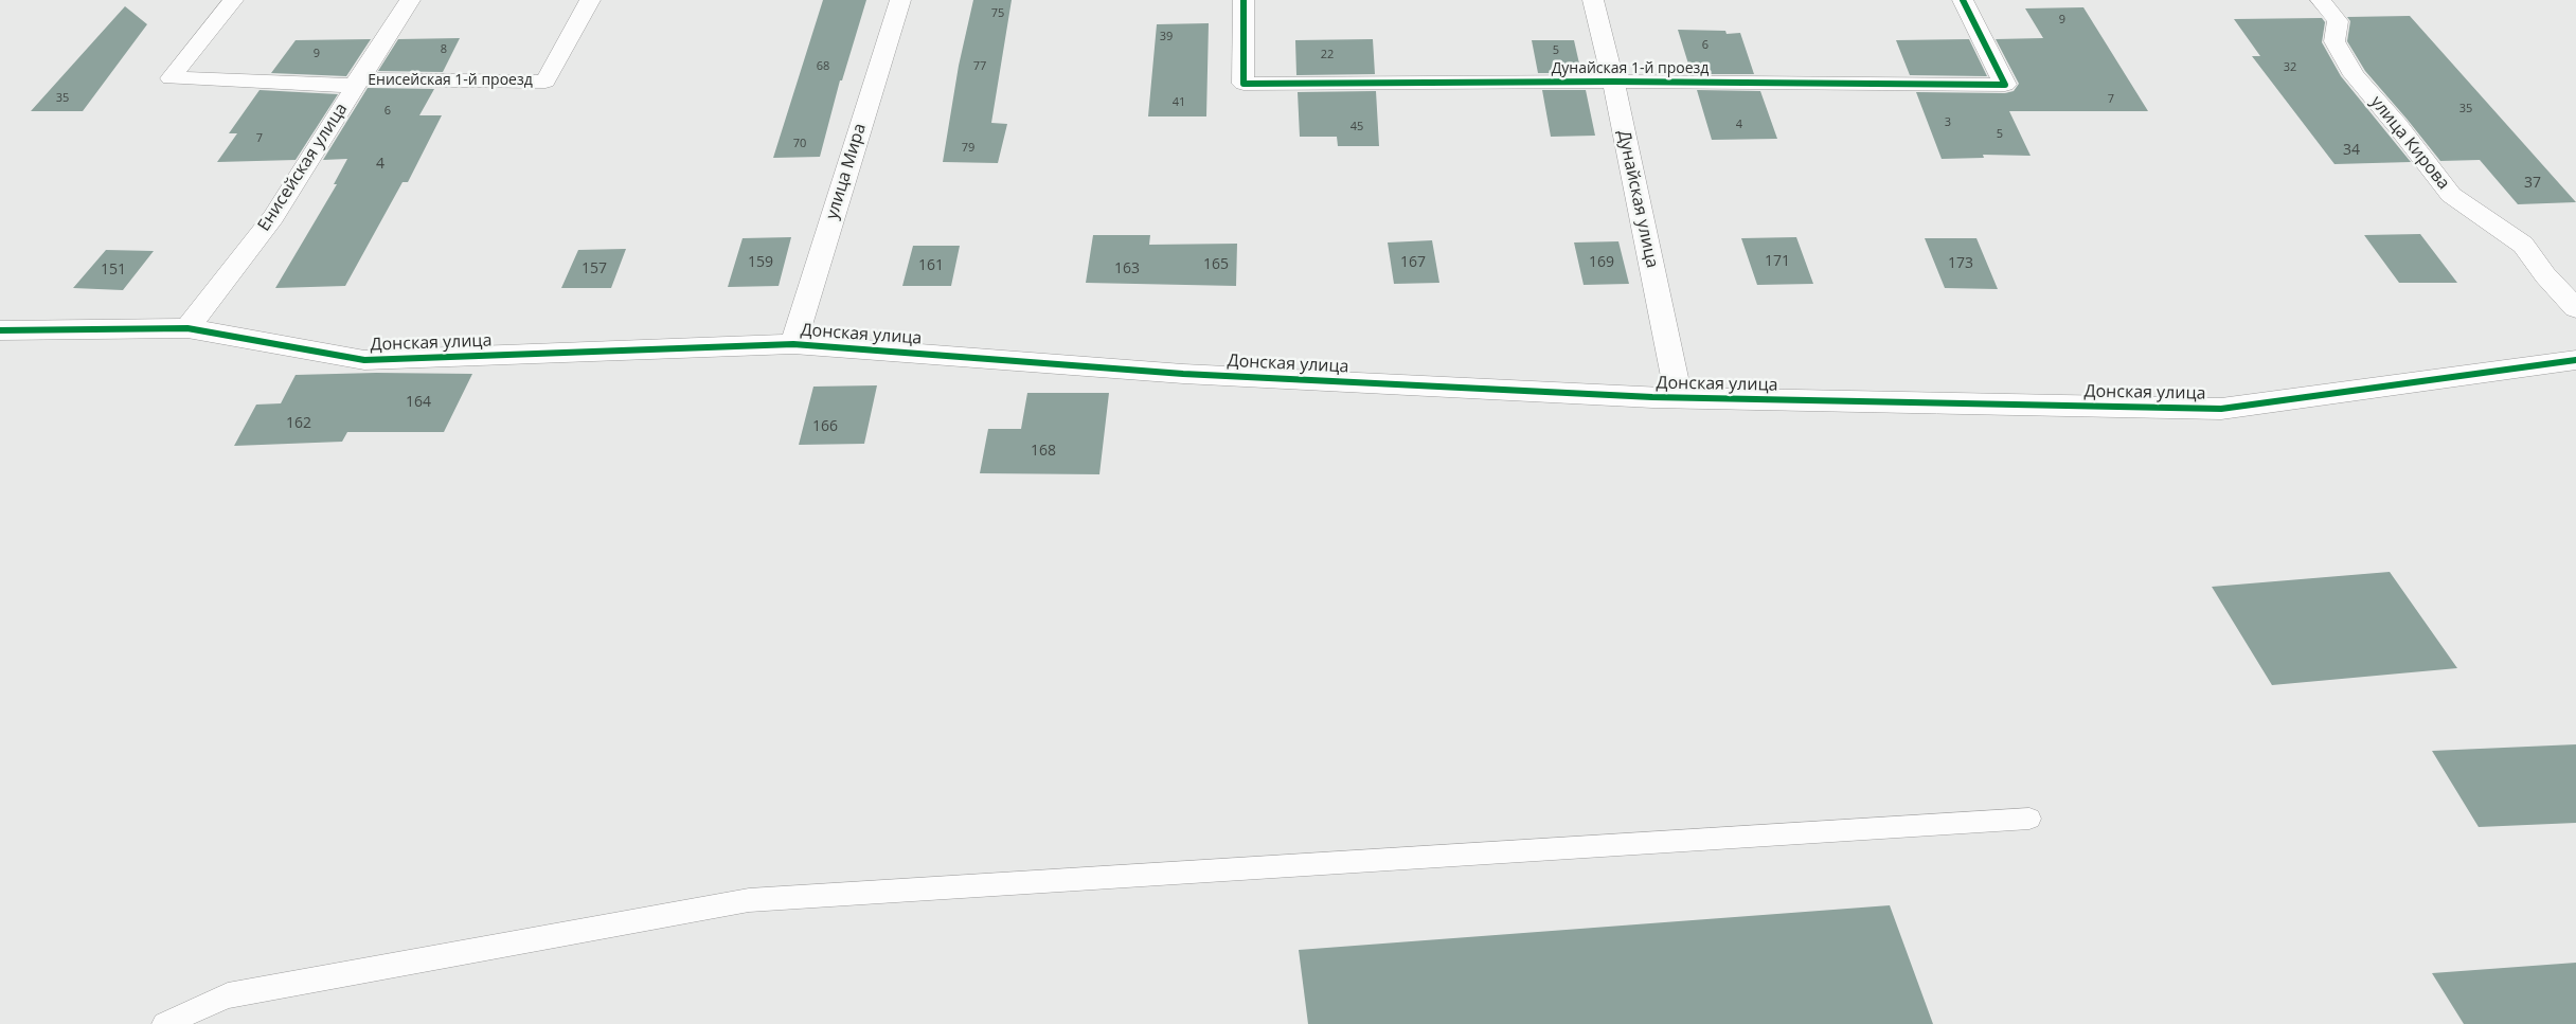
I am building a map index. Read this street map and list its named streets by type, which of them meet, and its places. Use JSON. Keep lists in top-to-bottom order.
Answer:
{
  "streets": {
    "street": [
      "Дунайская 1-й проезд",
      "Енисейская 1-й проезд",
      "улица Кирова",
      "Енисейская улица",
      "улица Мира",
      "Дунайская улица",
      "Донская улица"
    ]
  },
  "crossings": [
    ["Дунайская 1-й проезд", "Дунайская улица"],
    ["Енисейская 1-й проезд", "Енисейская улица"],
    ["Енисейская улица", "Донская улица"],
    ["улица Мира", "Донская улица"],
    ["Дунайская улица", "Донская улица"]
  ],
  "house_numbers": [
    "75",
    "9",
    "39",
    "6",
    "8",
    "5",
    "9",
    "22",
    "68",
    "77",
    "32",
    "35",
    "7",
    "41",
    "35",
    "6",
    "3",
    "4",
    "45",
    "5",
    "7",
    "70",
    "79",
    "34",
    "4",
    "37",
    "171",
    "159",
    "167",
    "169",
    "173",
    "165",
    "161",
    "157",
    "163",
    "151",
    "164",
    "162",
    "166",
    "168"
  ]
}
